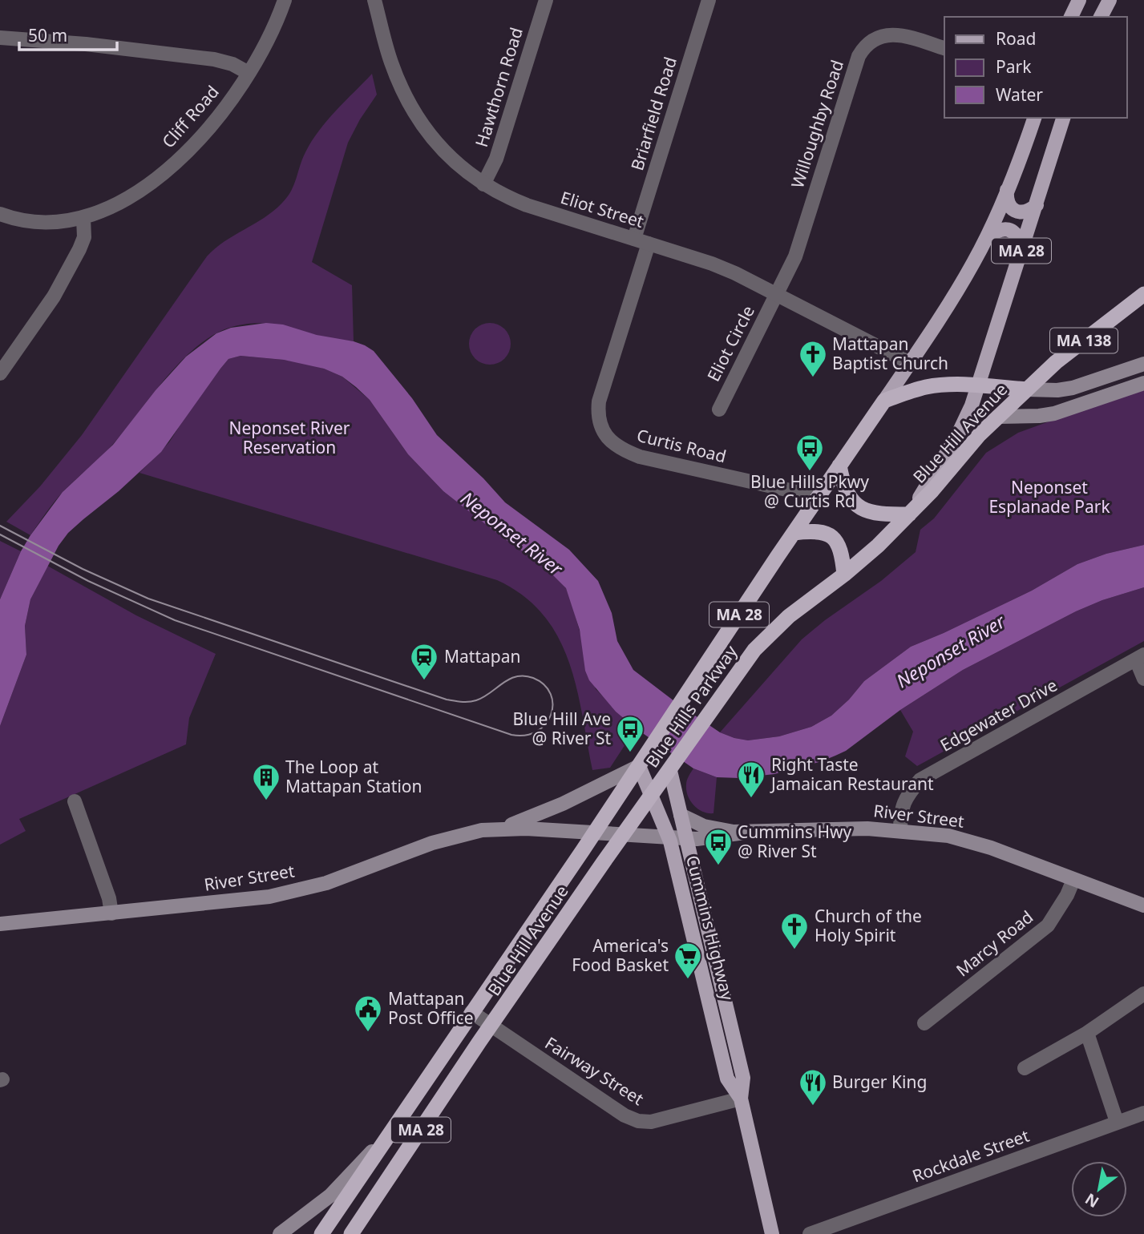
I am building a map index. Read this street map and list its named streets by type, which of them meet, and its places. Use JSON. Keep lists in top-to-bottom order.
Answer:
{
  "streets": {
    "highway": [
      "MA 28",
      "MA 138",
      "Blue Hill Avenue",
      "Blue Hills Parkway"
    ],
    "main road": ["River Street", "Cummins Highway"],
    "street": [
      "Hawthorn Road",
      "Briarfield Road",
      "Cliff Road",
      "Willoughby Road",
      "Eliot Street",
      "Eliot Circle",
      "Curtis Road",
      "Edgewater Drive",
      "Marcy Road",
      "Fairway Street",
      "Rockdale Street"
    ]
  },
  "crossings": [
    ["Hawthorn Road", "Eliot Street"],
    ["Briarfield Road", "Eliot Street"],
    ["Willoughby Road", "Eliot Street"],
    ["Willoughby Road", "Eliot Circle"],
    ["Eliot Street", "Eliot Circle"],
    ["Eliot Street", "Curtis Road"],
    ["Eliot Street", "Blue Hills Parkway"],
    ["Blue Hill Avenue", "Blue Hills Parkway"],
    ["Blue Hill Avenue", "River Street"],
    ["Blue Hill Avenue", "Fairway Street"],
    ["Curtis Road", "Blue Hills Parkway"],
    ["Blue Hills Parkway", "River Street"],
    ["Blue Hills Parkway", "Cummins Highway"],
    ["Edgewater Drive", "River Street"],
    ["River Street", "Cummins Highway"],
    ["River Street", "Marcy Road"],
    ["Cummins Highway", "Fairway Street"]
  ],
  "water": ["Neponset River"],
  "parks": ["Neponset River Reservation", "Neponset Esplanade Park"],
  "places": {
    "church": ["Mattapan Baptist Church", "Church of the Holy Spirit"],
    "bus stop": ["Blue Hills Pkwy @ Curtis Rd", "Blue Hill Ave @ River St", "Cummins Hwy @ River St"],
    "station": ["Mattapan"],
    "restaurant": ["Right Taste Jamaican Restaurant", "Burger King"],
    "building": ["The Loop at Mattapan Station"],
    "supermarket": ["America's Food Basket"],
    "public building": ["Mattapan Post Office"]
  },
  "legend": ["Road", "Park", "Water"],
  "scale_bar": "50 m",
  "north": "bottom left"
}
